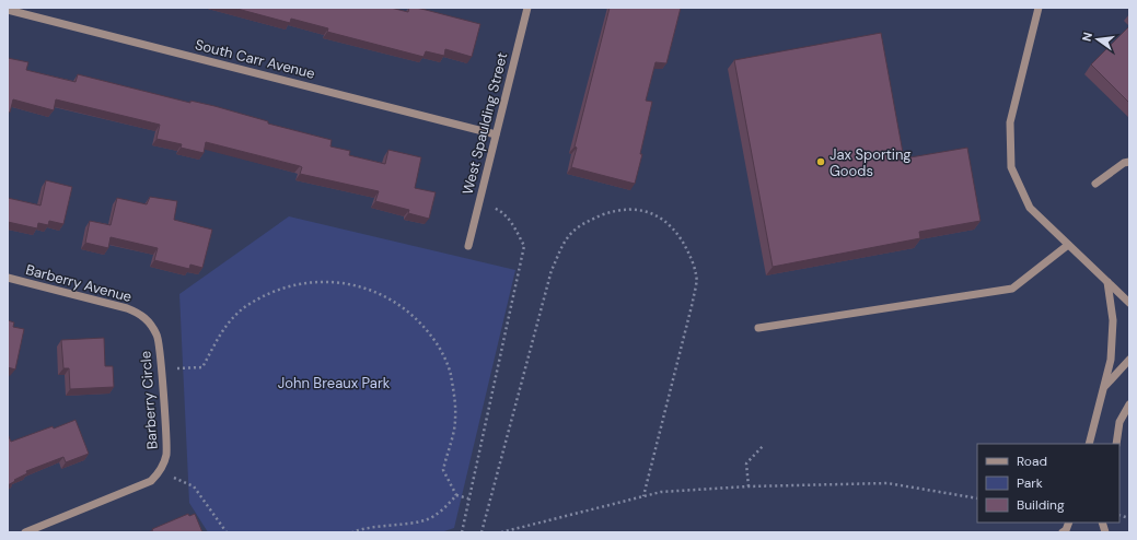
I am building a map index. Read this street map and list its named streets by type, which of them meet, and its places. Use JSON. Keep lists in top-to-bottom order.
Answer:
{
  "streets": {
    "street": [
      "South Carr Avenue",
      "West Spaulding Street",
      "Barberry Avenue",
      "Barberry Circle"
    ]
  },
  "crossings": [
    ["South Carr Avenue", "West Spaulding Street"],
    ["Barberry Avenue", "Barberry Circle"]
  ],
  "parks": ["John Breaux Park"],
  "places": ["Jax Sporting Goods"],
  "legend": ["Road", "Park", "Building"],
  "north": "left"
}
